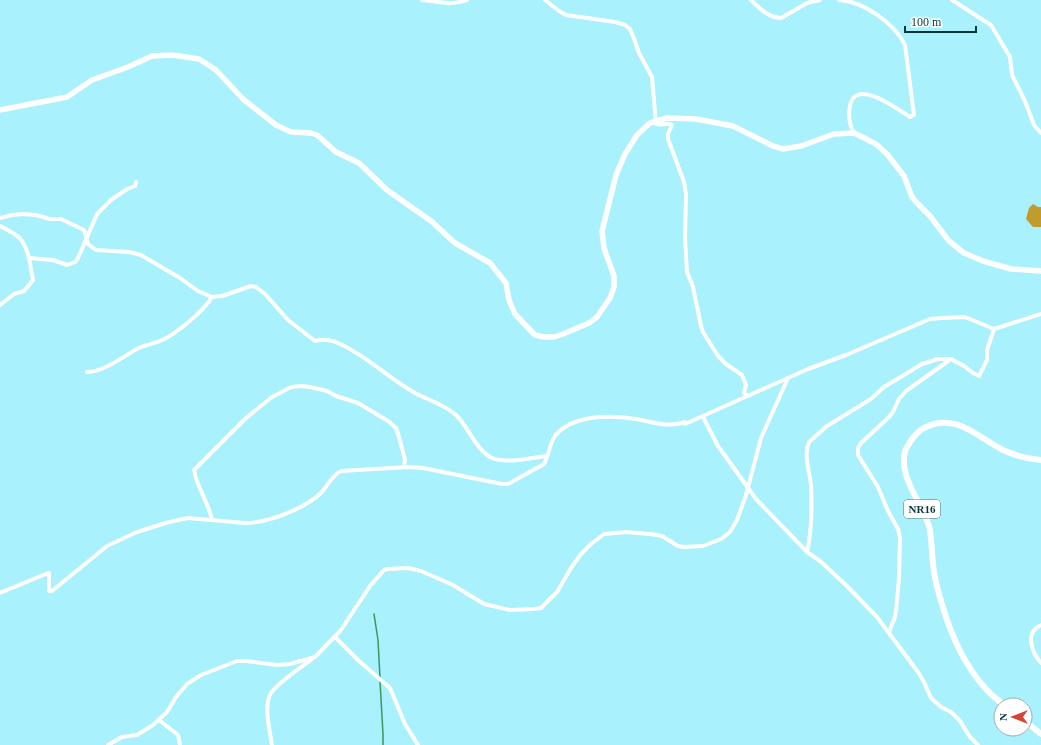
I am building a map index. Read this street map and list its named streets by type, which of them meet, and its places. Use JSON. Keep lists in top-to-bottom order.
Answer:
{
  "streets": {
    "main road": ["NR16"]
  },
  "scale_bar": "100 m",
  "north": "left"
}
